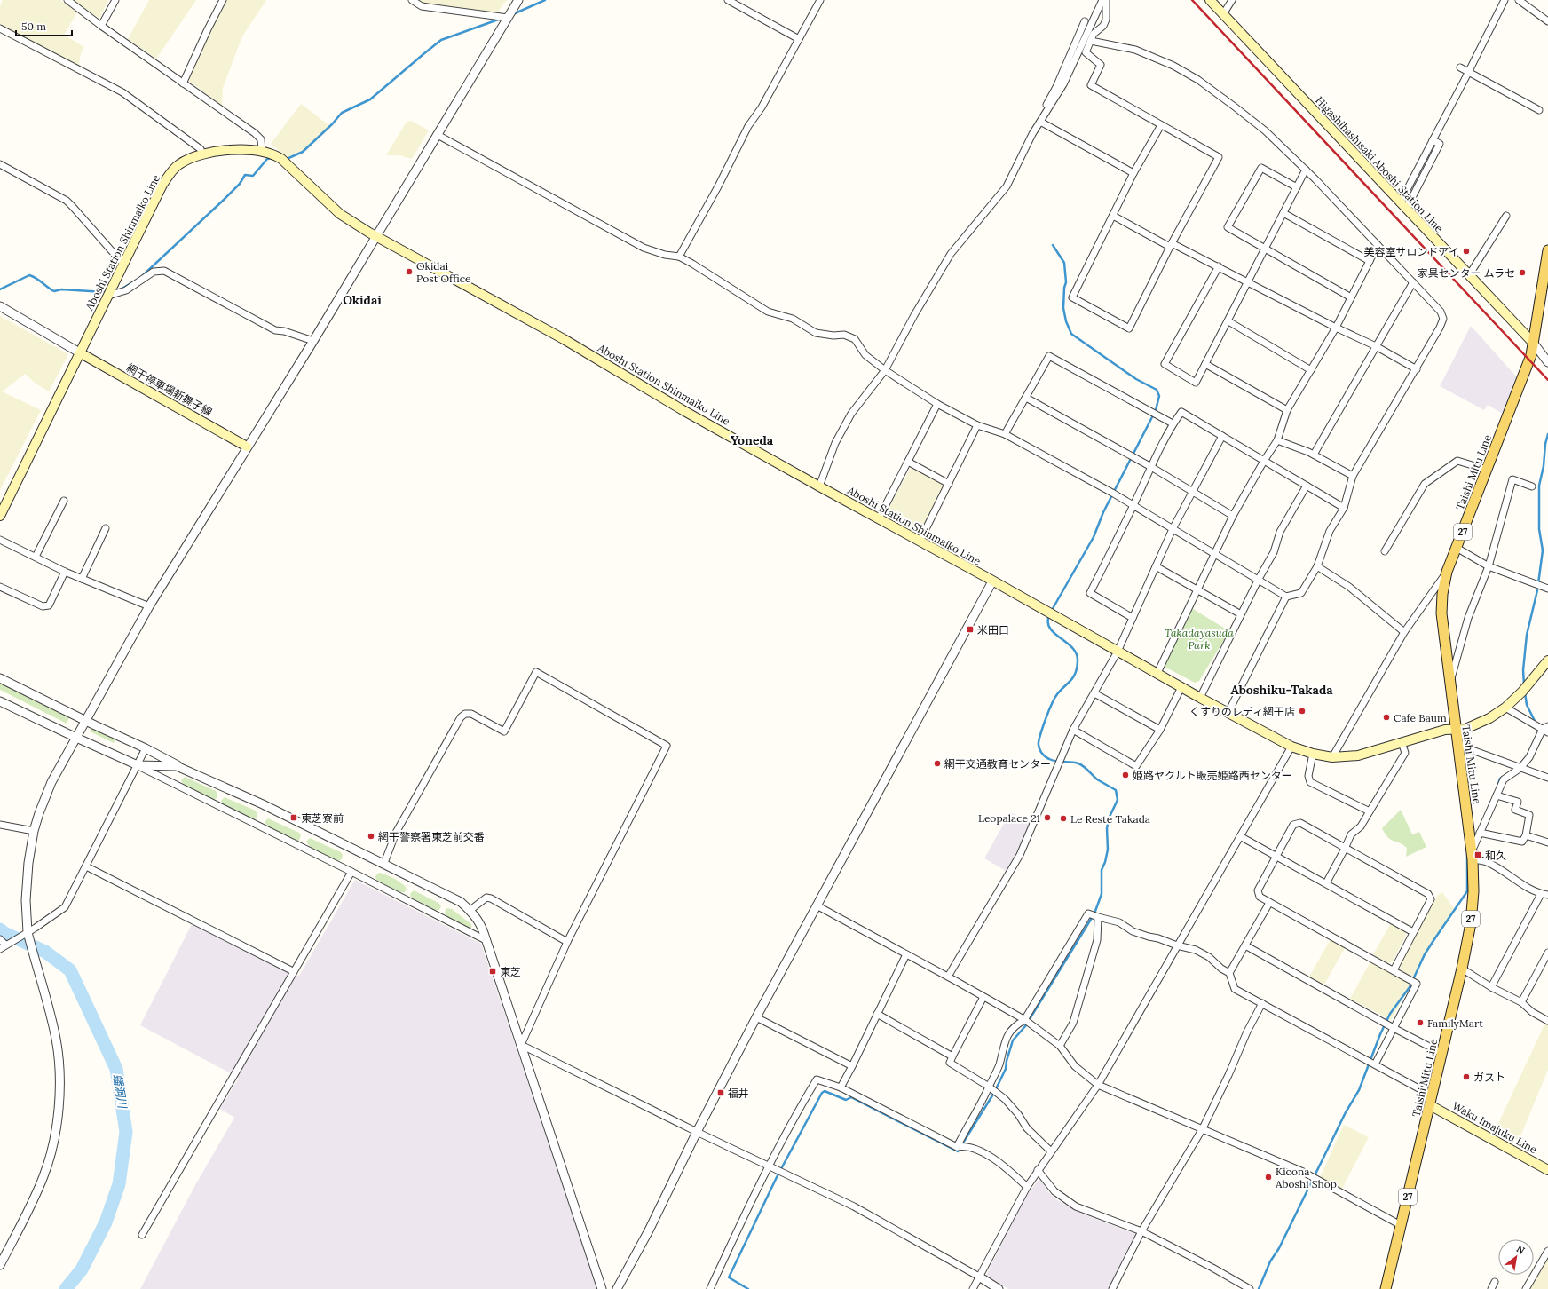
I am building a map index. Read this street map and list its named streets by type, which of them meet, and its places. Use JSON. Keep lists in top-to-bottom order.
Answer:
{
  "streets": {
    "main road": [
      "Higashihashisaki Aboshi Station Line",
      "Aboshi Station Shinmaiko Line",
      "網干停車場新舞子線",
      "Taishi Mitu Line",
      "27",
      "Waku Imajuku Line"
    ]
  },
  "crossings": [
    ["Higashihashisaki Aboshi Station Line", "Taishi Mitu Line"],
    ["Aboshi Station Shinmaiko Line", "網干停車場新舞子線"],
    ["Aboshi Station Shinmaiko Line", "Taishi Mitu Line"],
    ["Taishi Mitu Line", "Waku Imajuku Line"]
  ],
  "districts": ["Okidai", "Yoneda", "Aboshiku-Takada"],
  "water": ["蟠洞川"],
  "parks": ["Takadayasuda Park"],
  "places": {
    "other": [
      "美容室サロンドアイ",
      "Okidai Post Office",
      "家具センター ムラセ",
      "くすりのレディ網干店",
      "Cafe Baum",
      "網干交通教育センター",
      "姫路ヤクルト販売姫路西センター",
      "Leopalace 21",
      "Le Reste Takada",
      "網干警察署東芝前交番",
      "FamilyMart",
      "ガスト",
      "Kicona Aboshi Shop"
    ],
    "transit": [
      "米田口",
      "東芝寮前",
      "和久",
      "東芝",
      "福井"
    ]
  },
  "scale_bar": "50 m",
  "north": "top right"
}
